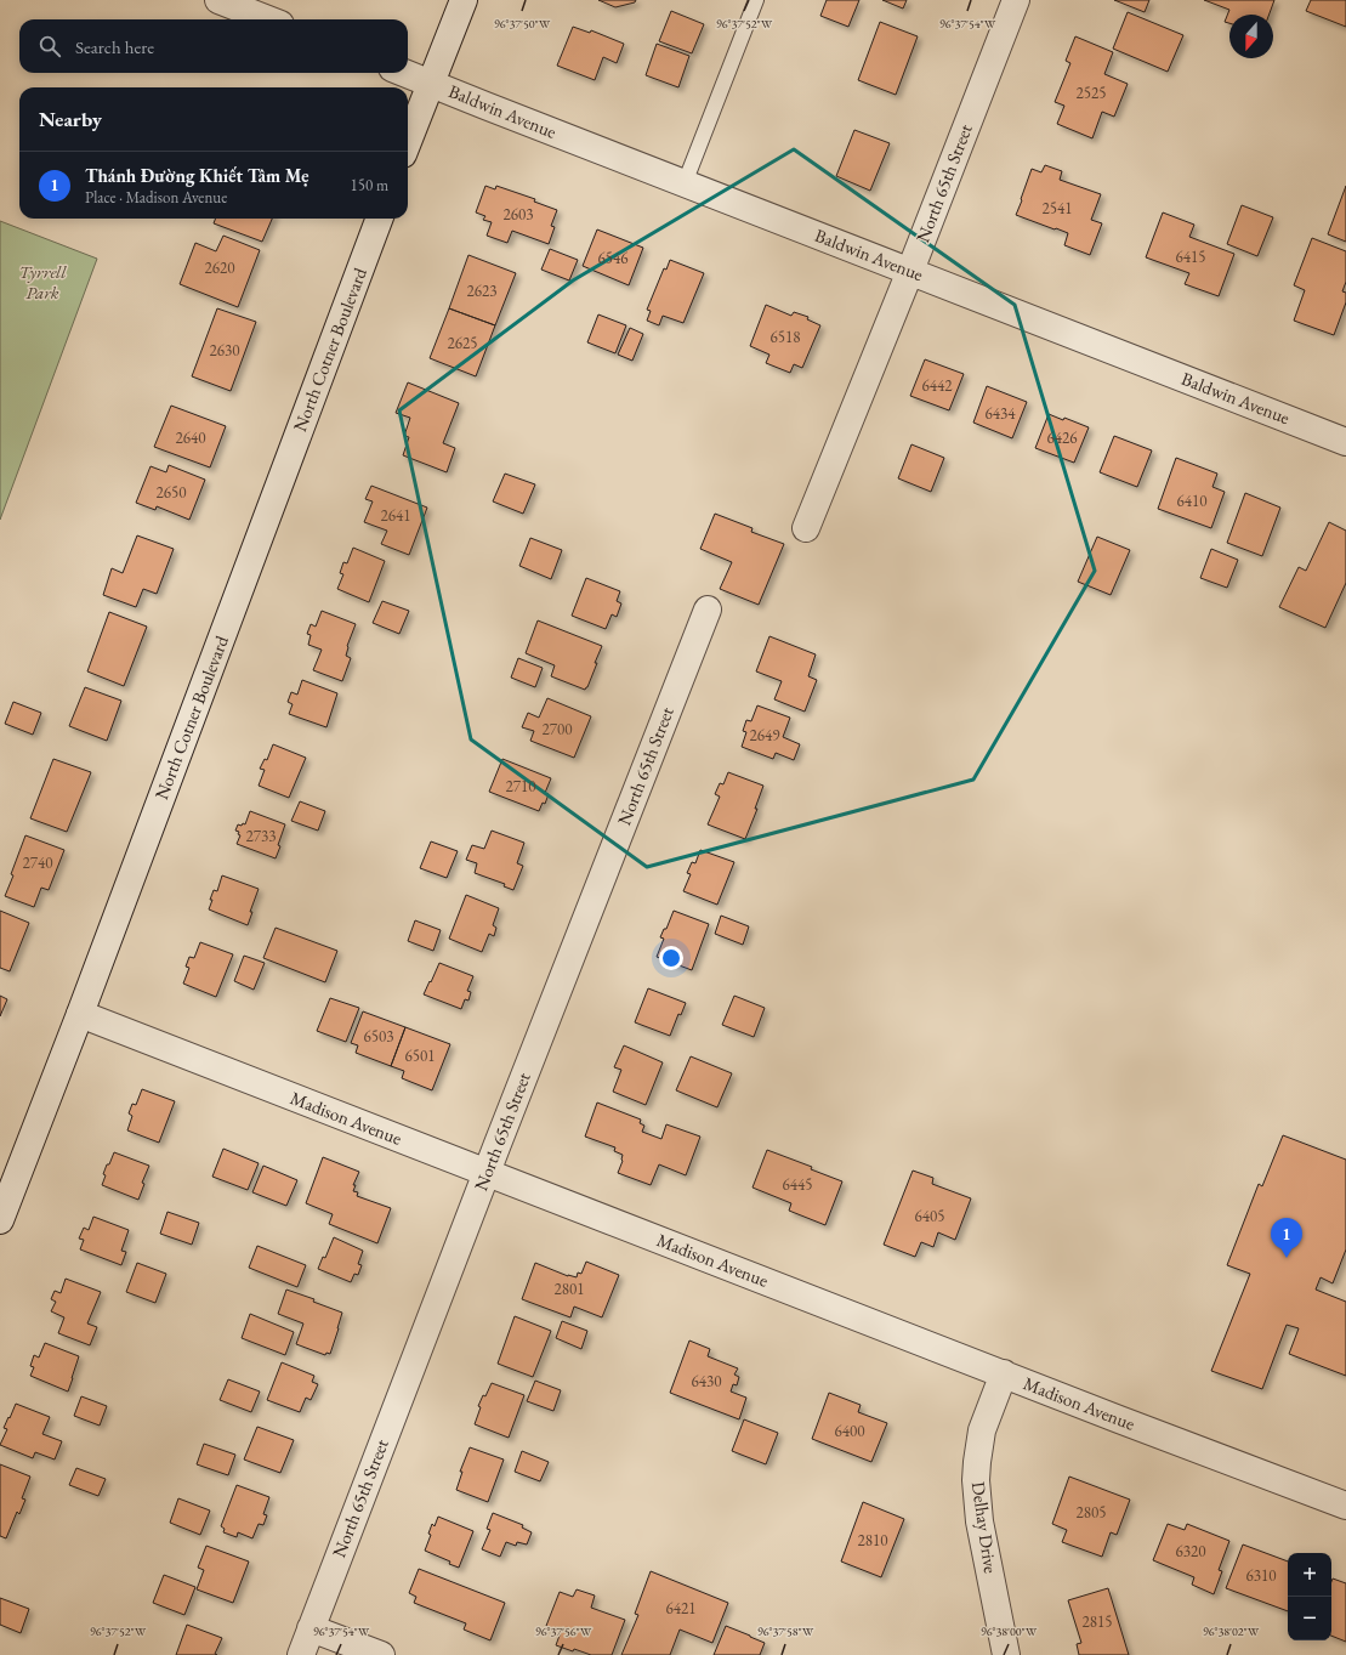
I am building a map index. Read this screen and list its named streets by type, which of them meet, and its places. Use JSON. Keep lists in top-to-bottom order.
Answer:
{
  "streets": {
    "street": [
      "Baldwin Avenue",
      "North 65th Street",
      "North Cotner Boulevard",
      "Madison Avenue",
      "Delhay Drive"
    ]
  },
  "crossings": [
    ["Baldwin Avenue", "North 65th Street"],
    ["North 65th Street", "Madison Avenue"],
    ["North Cotner Boulevard", "Madison Avenue"],
    ["Madison Avenue", "Delhay Drive"]
  ],
  "parks": ["Tyrrell Park"],
  "house_numbers": [
    "2525",
    "2541",
    "2603",
    "6415",
    "6546",
    "2620",
    "2623",
    "6518",
    "2625",
    "2630",
    "6442",
    "6434",
    "2640",
    "6426",
    "2650",
    "6410",
    "2641",
    "2700",
    "2649",
    "2710",
    "2733",
    "2740",
    "6503",
    "6501",
    "6445",
    "6405",
    "2801",
    "6430",
    "6400",
    "2805",
    "2810",
    "6320",
    "6310",
    "6421",
    "2815"
  ],
  "north": "bottom",
  "page": {
    "search": "Search here",
    "heading": "Nearby",
    "list": [
      {
        "mark": "1",
        "name": "Thánh Đường Khiết Tâm Mẹ",
        "note": "Place · Madison Avenue",
        "value": "150 m"
      }
    ],
    "pins": "1",
    "map_buttons": ["+", "−"]
  },
  "coordinates": [
    "96°37'54\"W",
    "96°37'50\"W",
    "96°37'52\"W",
    "96°37'56\"W",
    "96°37'58\"W",
    "96°38'00\"W",
    "96°38'02\"W"
  ]
}
